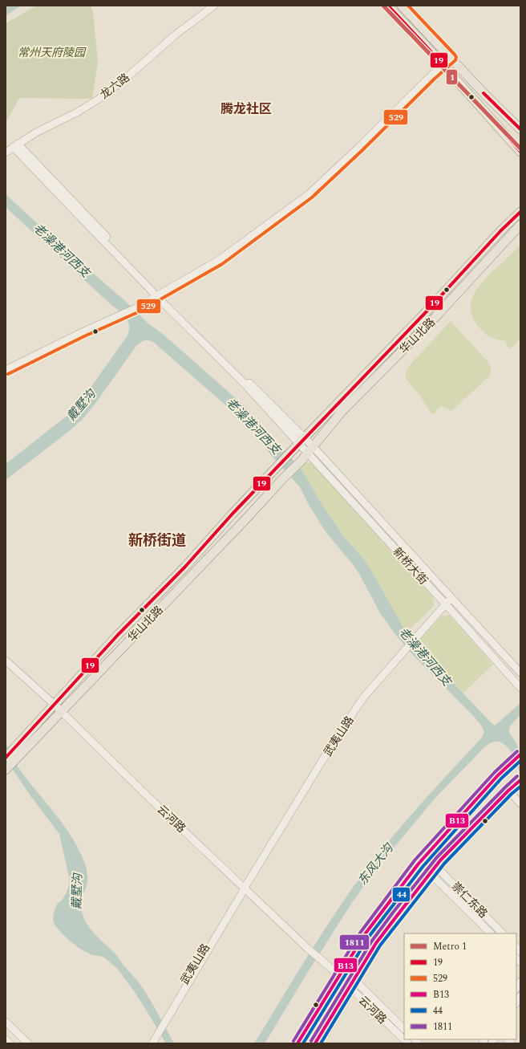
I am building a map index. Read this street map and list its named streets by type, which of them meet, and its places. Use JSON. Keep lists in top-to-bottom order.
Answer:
{
  "streets": {
    "main road": ["华山北路"],
    "street": [
      "龙六路",
      "新桥大街",
      "武夷山路",
      "云河路",
      "崇仁东路"
    ]
  },
  "crossings": [
    ["龙六路", "新桥大街"],
    ["华山北路", "新桥大街"],
    ["华山北路", "云河路"],
    ["新桥大街", "武夷山路"],
    ["武夷山路", "云河路"]
  ],
  "districts": ["腾龙社区", "新桥街道"],
  "water": ["老澡港河西支", "戴墅沟", "东风大沟"],
  "parks": ["常州天府陵园"],
  "lines": [
    "metro line 1",
    "transit line 19",
    "transit line 529",
    "transit line 1811",
    "transit line B13",
    "transit line 44"
  ],
  "legend": [
    "Metro 1",
    "19",
    "529",
    "B13",
    "44",
    "1811"
  ]
}
